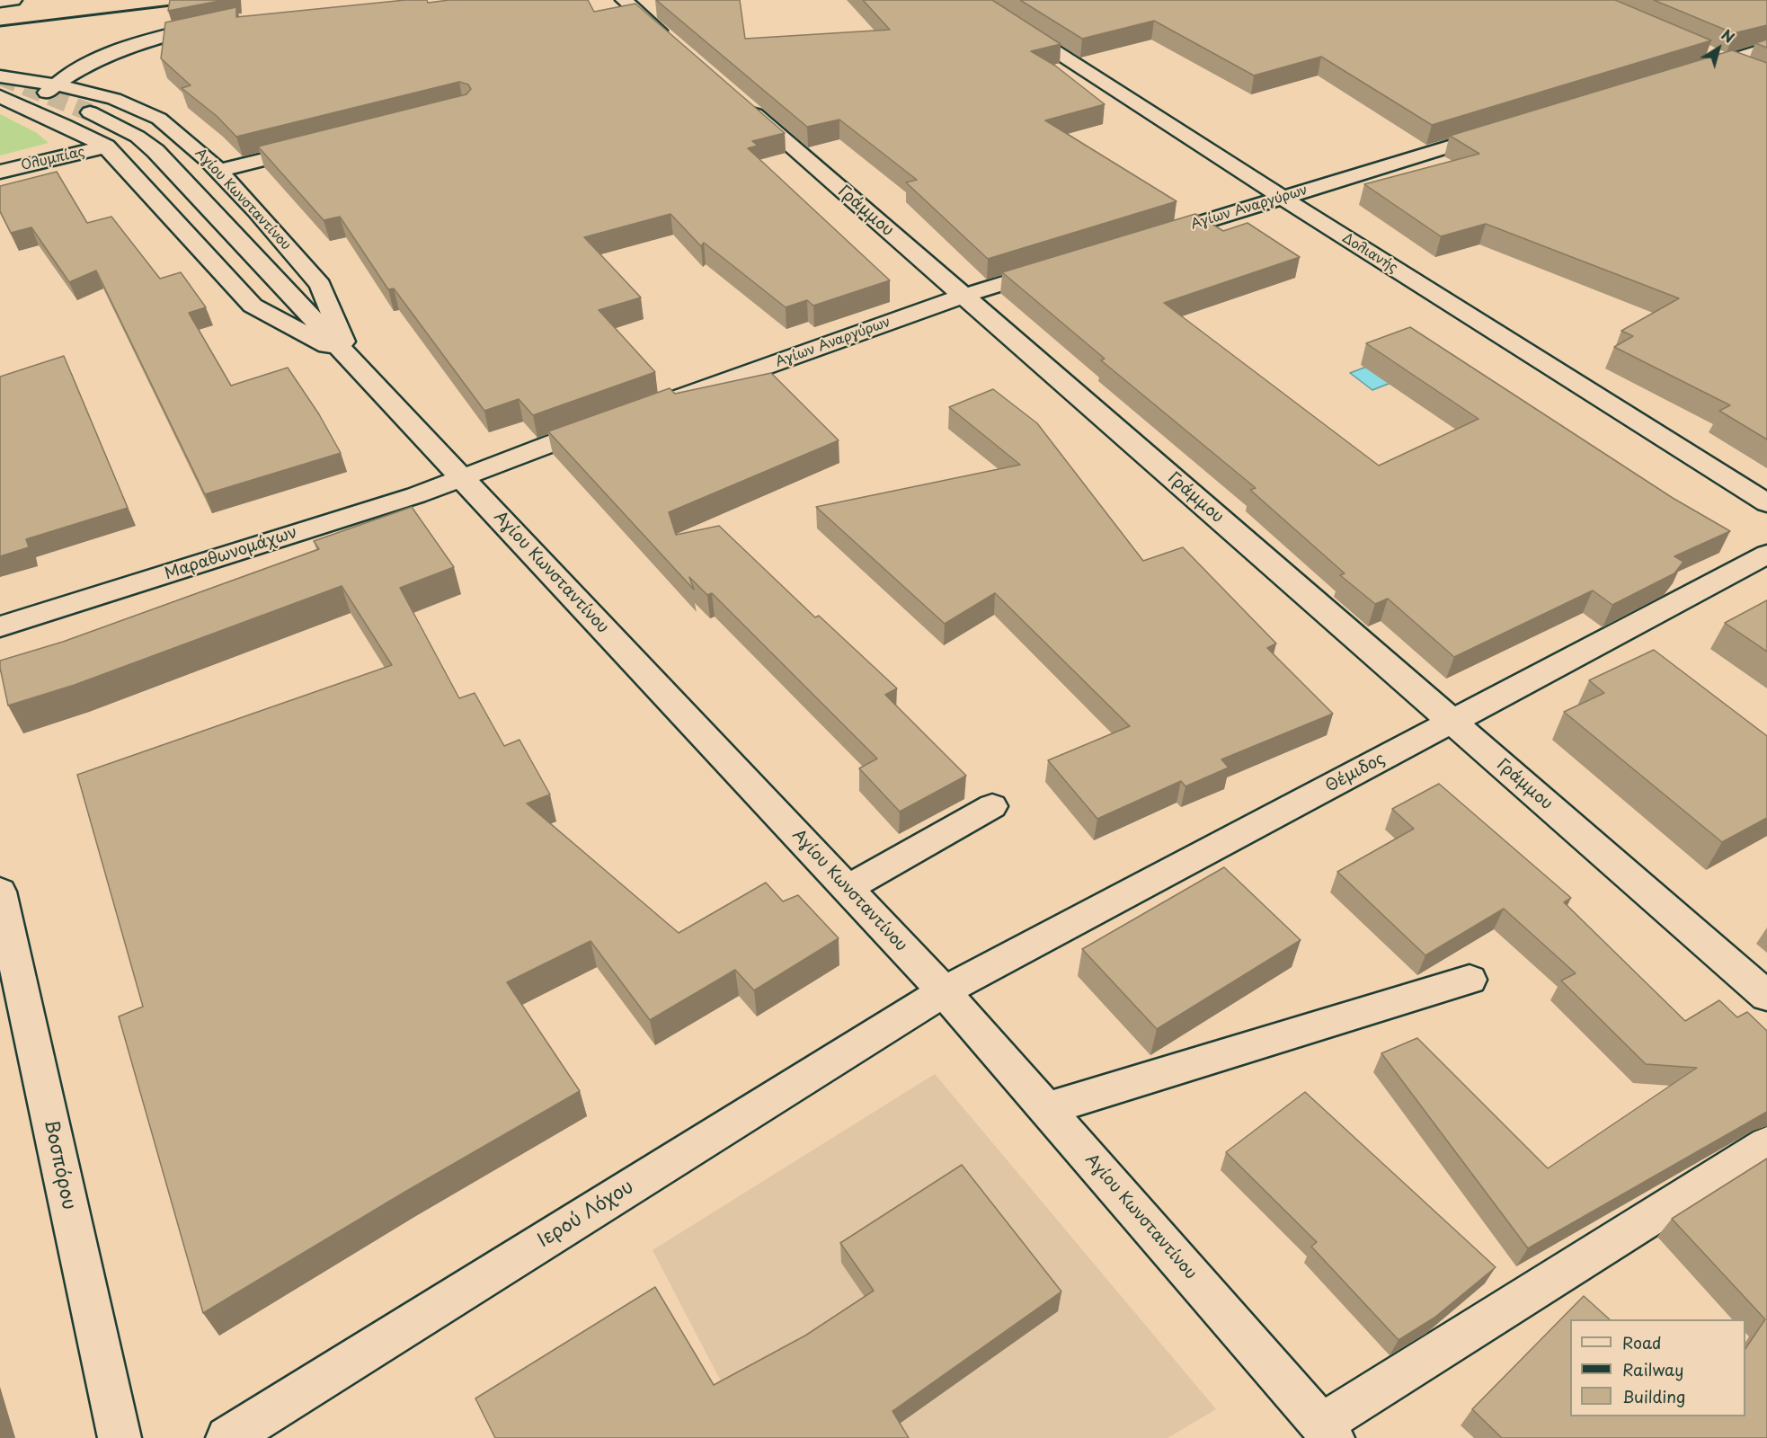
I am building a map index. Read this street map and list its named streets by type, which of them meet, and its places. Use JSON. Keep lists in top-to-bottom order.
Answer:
{
  "streets": {
    "street": [
      "Ολυμπίας",
      "Αγίου Κωνσταντίνου",
      "Αγίων Αναργύρων",
      "Γράμμου",
      "Δολιανής",
      "Μαραθωνομάχων",
      "Θέμιδος",
      "Βοσπόρου",
      "Ιερού Λόχου"
    ]
  },
  "crossings": [
    ["Ολυμπίας", "Αγίου Κωνσταντίνου"],
    ["Αγίου Κωνσταντίνου", "Μαραθωνομάχων"],
    ["Αγίου Κωνσταντίνου", "Θέμιδος"],
    ["Αγίου Κωνσταντίνου", "Ιερού Λόχου"],
    ["Αγίων Αναργύρων", "Γράμμου"],
    ["Αγίων Αναργύρων", "Δολιανής"],
    ["Γράμμου", "Θέμιδος"],
    ["Θέμιδος", "Ιερού Λόχου"]
  ],
  "legend": ["Road", "Railway", "Building"],
  "north": "top right"
}
